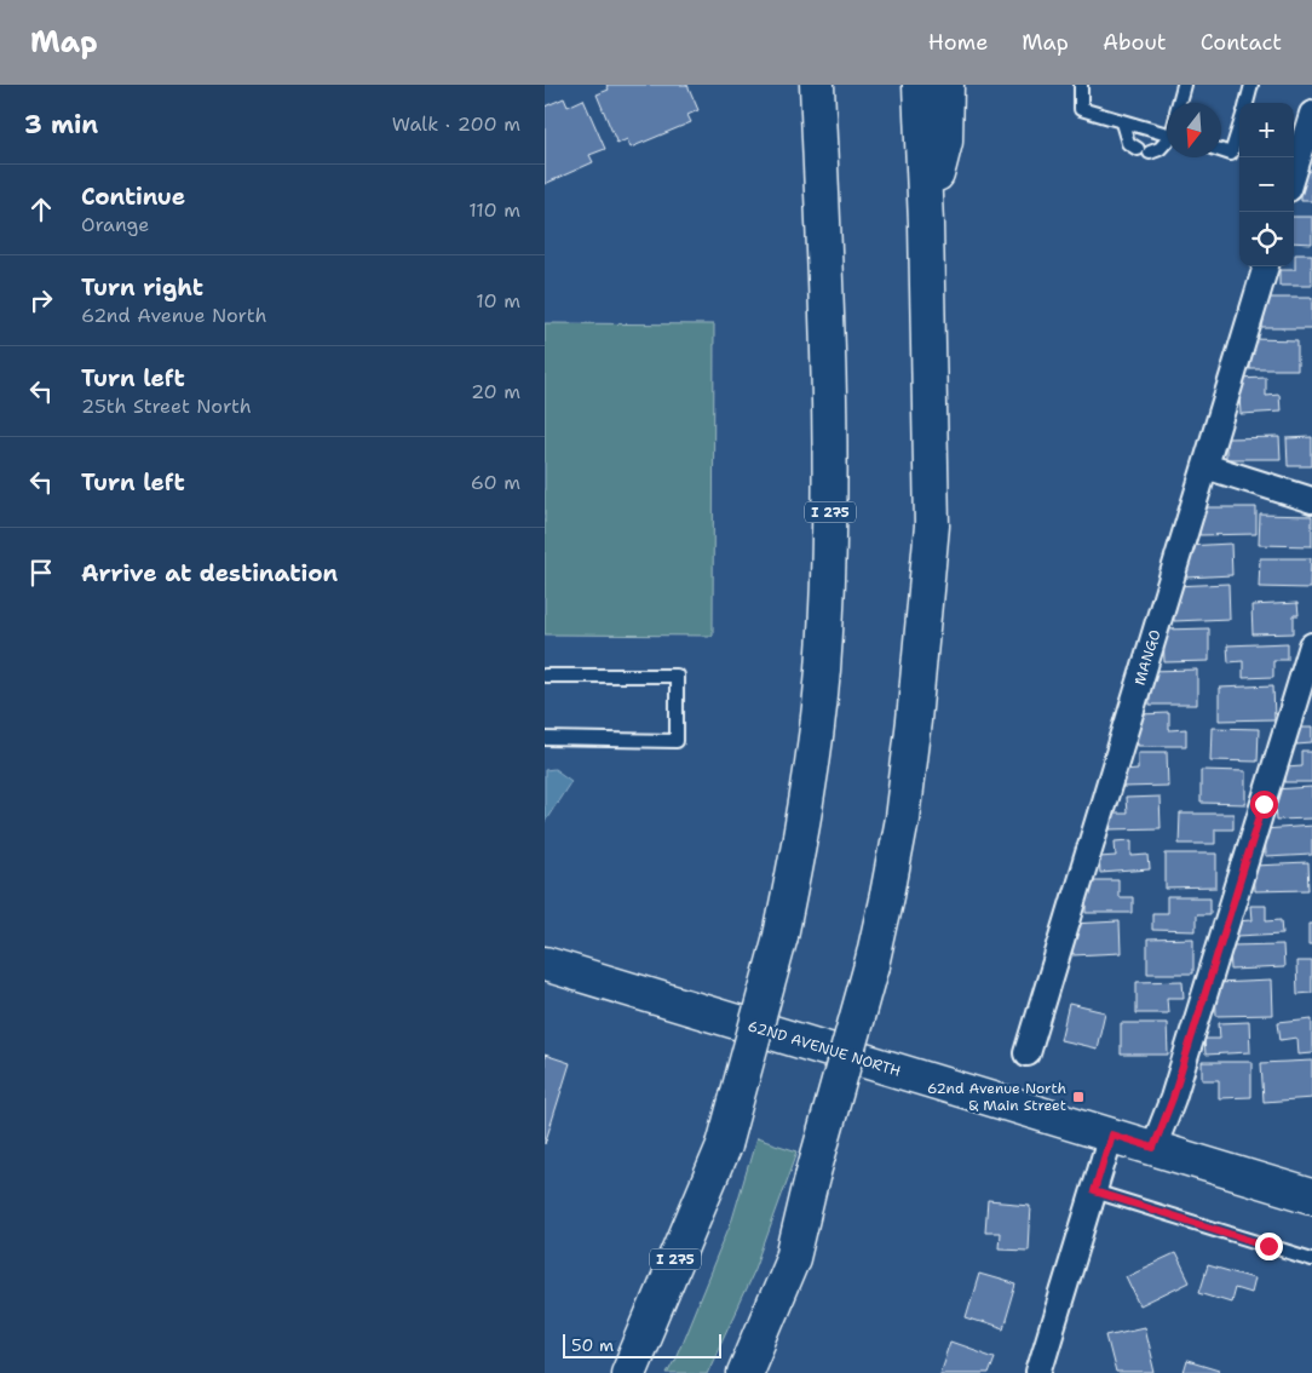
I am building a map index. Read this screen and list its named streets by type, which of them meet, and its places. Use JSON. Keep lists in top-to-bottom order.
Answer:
{
  "streets": {
    "main road": ["I 275", "62ND AVENUE NORTH"],
    "street": ["MANGO"]
  },
  "places": {
    "transit": ["62nd Avenue North & Main Street"]
  },
  "scale_bar": "50 m",
  "north": "bottom",
  "page": {
    "header": "Map",
    "nav": [
      "Home",
      "Map",
      "About",
      "Contact"
    ],
    "heading": ["3 min", "Walk · 200 m"],
    "map_buttons": ["+", "−"],
    "list": [
      ["Continue", "Orange", "110 m"],
      ["Turn right", "62nd Avenue North", "10 m"],
      ["Turn left", "25th Street North", "20 m"],
      ["Turn left", "60 m"],
      "Arrive at destination"
    ],
    "scale": "50 m"
  }
}
